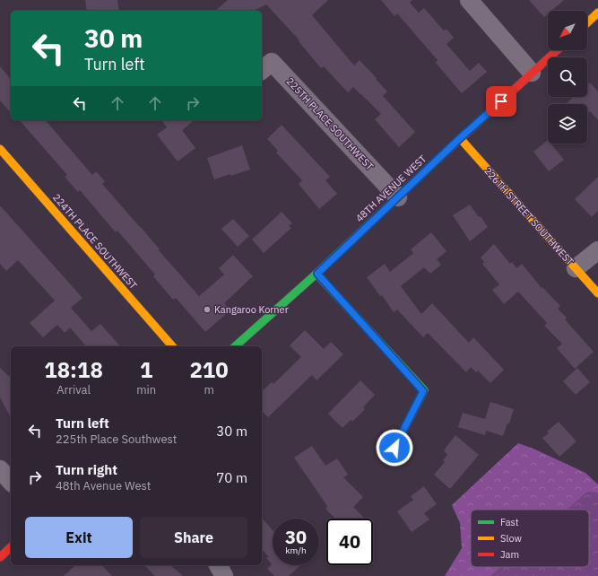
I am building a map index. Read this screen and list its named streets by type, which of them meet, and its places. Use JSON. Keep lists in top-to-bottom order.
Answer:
{
  "streets": {
    "street": [
      "225TH PLACE SOUTHWEST",
      "48TH AVENUE WEST",
      "226TH STREET SOUTHWEST",
      "224TH PLACE SOUTHWEST"
    ]
  },
  "crossings": [
    ["225TH PLACE SOUTHWEST", "48TH AVENUE WEST"],
    ["48TH AVENUE WEST", "226TH STREET SOUTHWEST"]
  ],
  "places": ["Kangaroo Korner"],
  "legend": ["Fast", "Slow", "Jam"],
  "north": "bottom left",
  "page": {
    "turn": ["30 m", "Turn left"],
    "eta": [
      "18:18",
      "Arrival",
      "1",
      "min",
      "210",
      "m"
    ],
    "list": [
      {
        "name": "Turn left",
        "note": "225th Place Southwest",
        "value": "30 m"
      },
      {
        "name": "Turn right",
        "note": "48th Avenue West",
        "value": "70 m"
      }
    ],
    "buttons": ["Exit", "Share"],
    "speed": "30 km/h",
    "limit": "40"
  }
}
